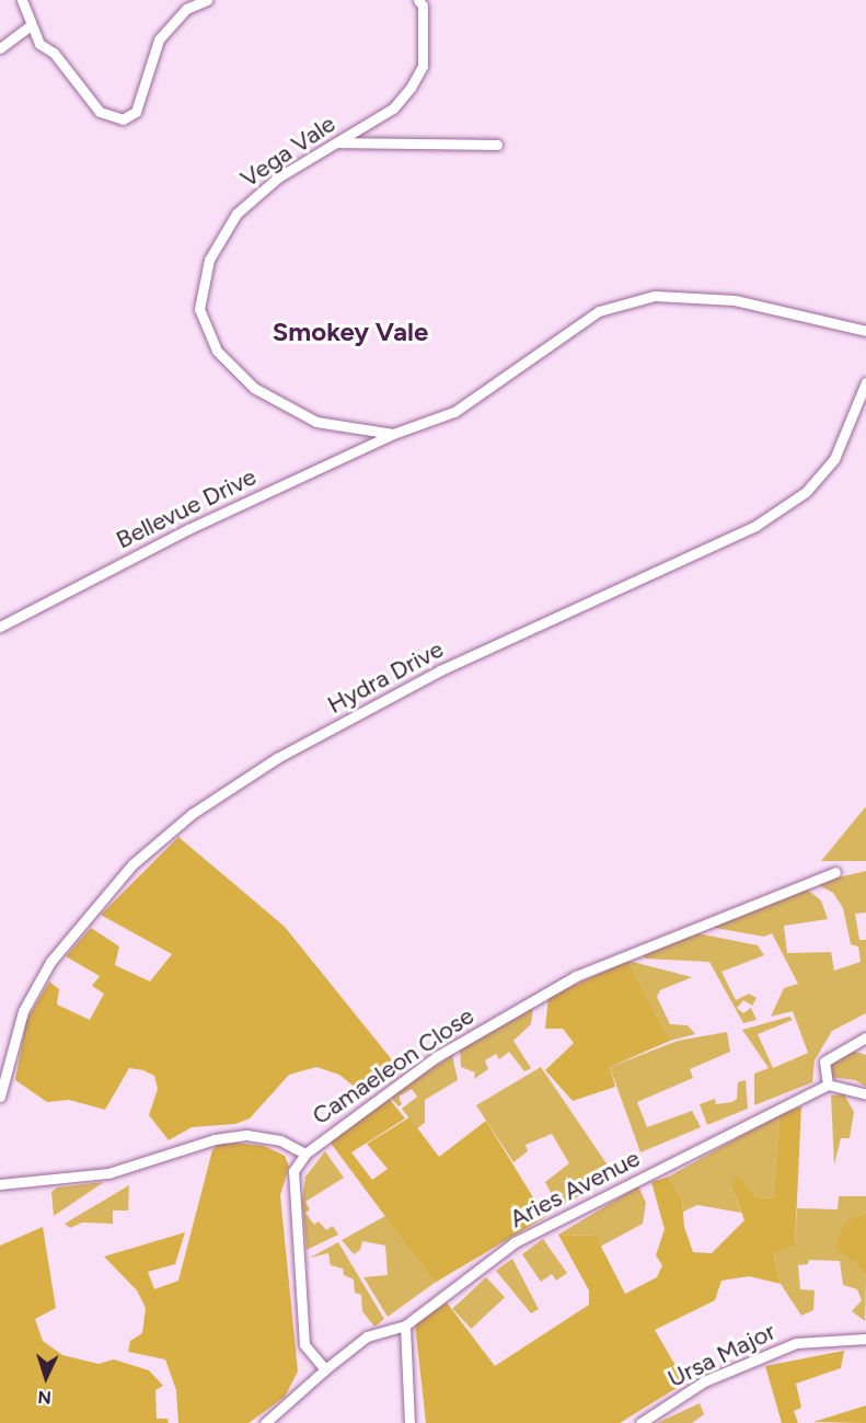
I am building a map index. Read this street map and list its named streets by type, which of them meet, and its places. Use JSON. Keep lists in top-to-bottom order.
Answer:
{
  "streets": {
    "street": [
      "Vega Vale",
      "Bellevue Drive",
      "Hydra Drive",
      "Camaeleon Close",
      "Aries Avenue",
      "Ursa Major"
    ]
  },
  "crossings": [
    ["Vega Vale", "Bellevue Drive"]
  ],
  "districts": ["Smokey Vale"],
  "north": "bottom"
}
